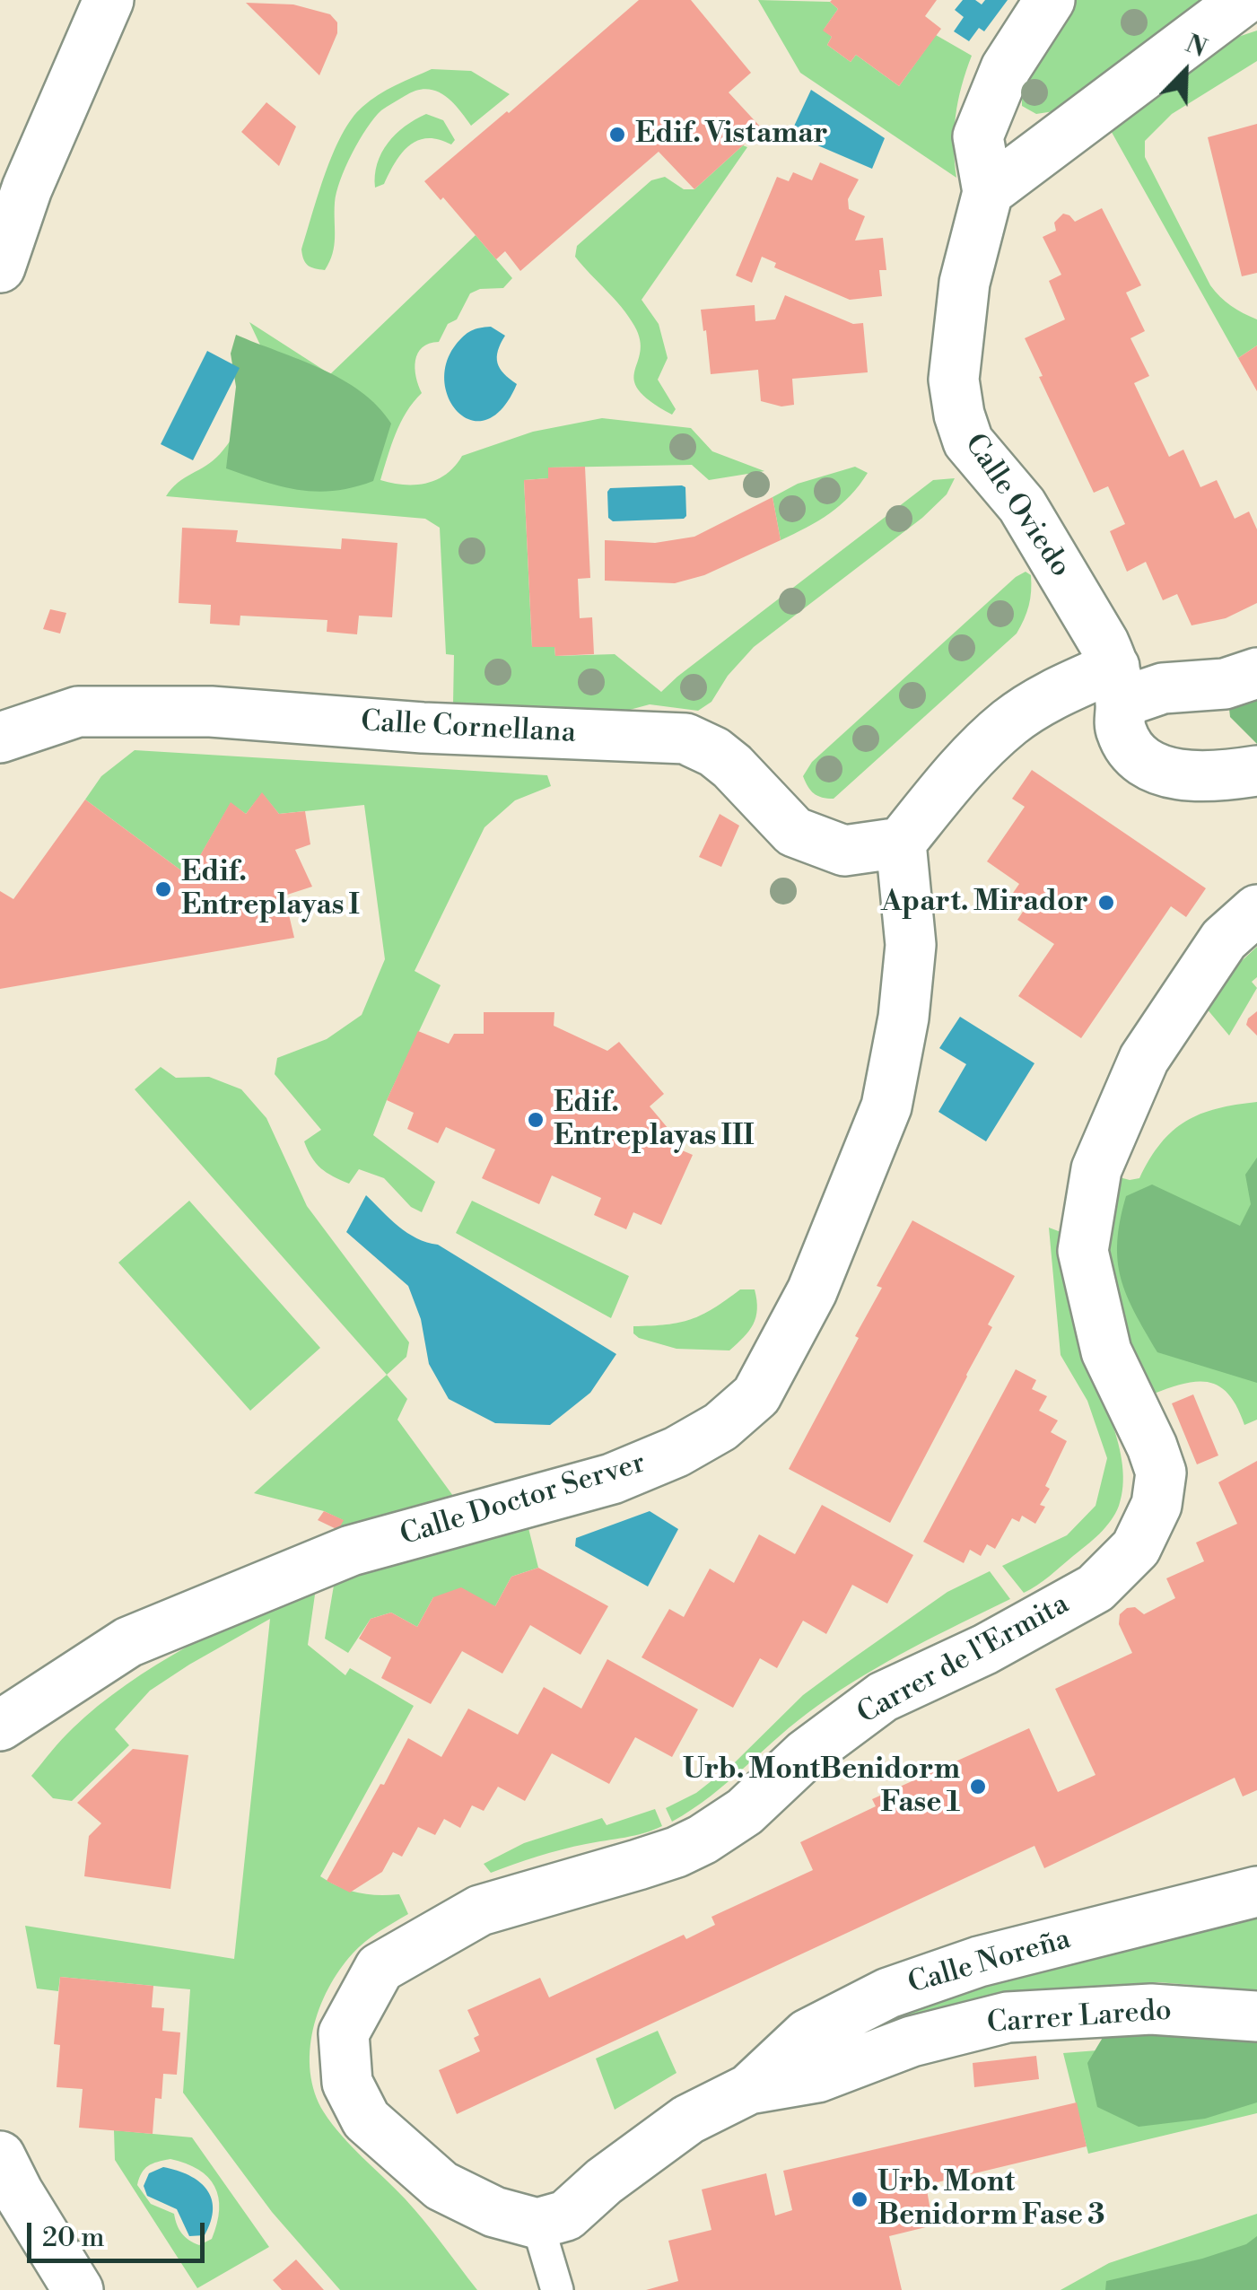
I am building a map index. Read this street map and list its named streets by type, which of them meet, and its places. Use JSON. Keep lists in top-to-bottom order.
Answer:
{
  "streets": {
    "street": [
      "Calle Oviedo",
      "Calle Cornellana",
      "Calle Doctor Server",
      "Carrer de l'Ermita",
      "Calle Noreña",
      "Carrer Laredo"
    ]
  },
  "crossings": [
    ["Calle Cornellana", "Calle Doctor Server"],
    ["Calle Noreña", "Carrer Laredo"]
  ],
  "places": [
    "Edif. Vistamar",
    "Edif. Entreplayas I",
    "Apart. Mirador",
    "Edif. Entreplayas III",
    "Urb. MontBenidorm Fase 1",
    "Urb. Mont Benidorm Fase 3"
  ],
  "scale_bar": "20 m",
  "north": "top right"
}
